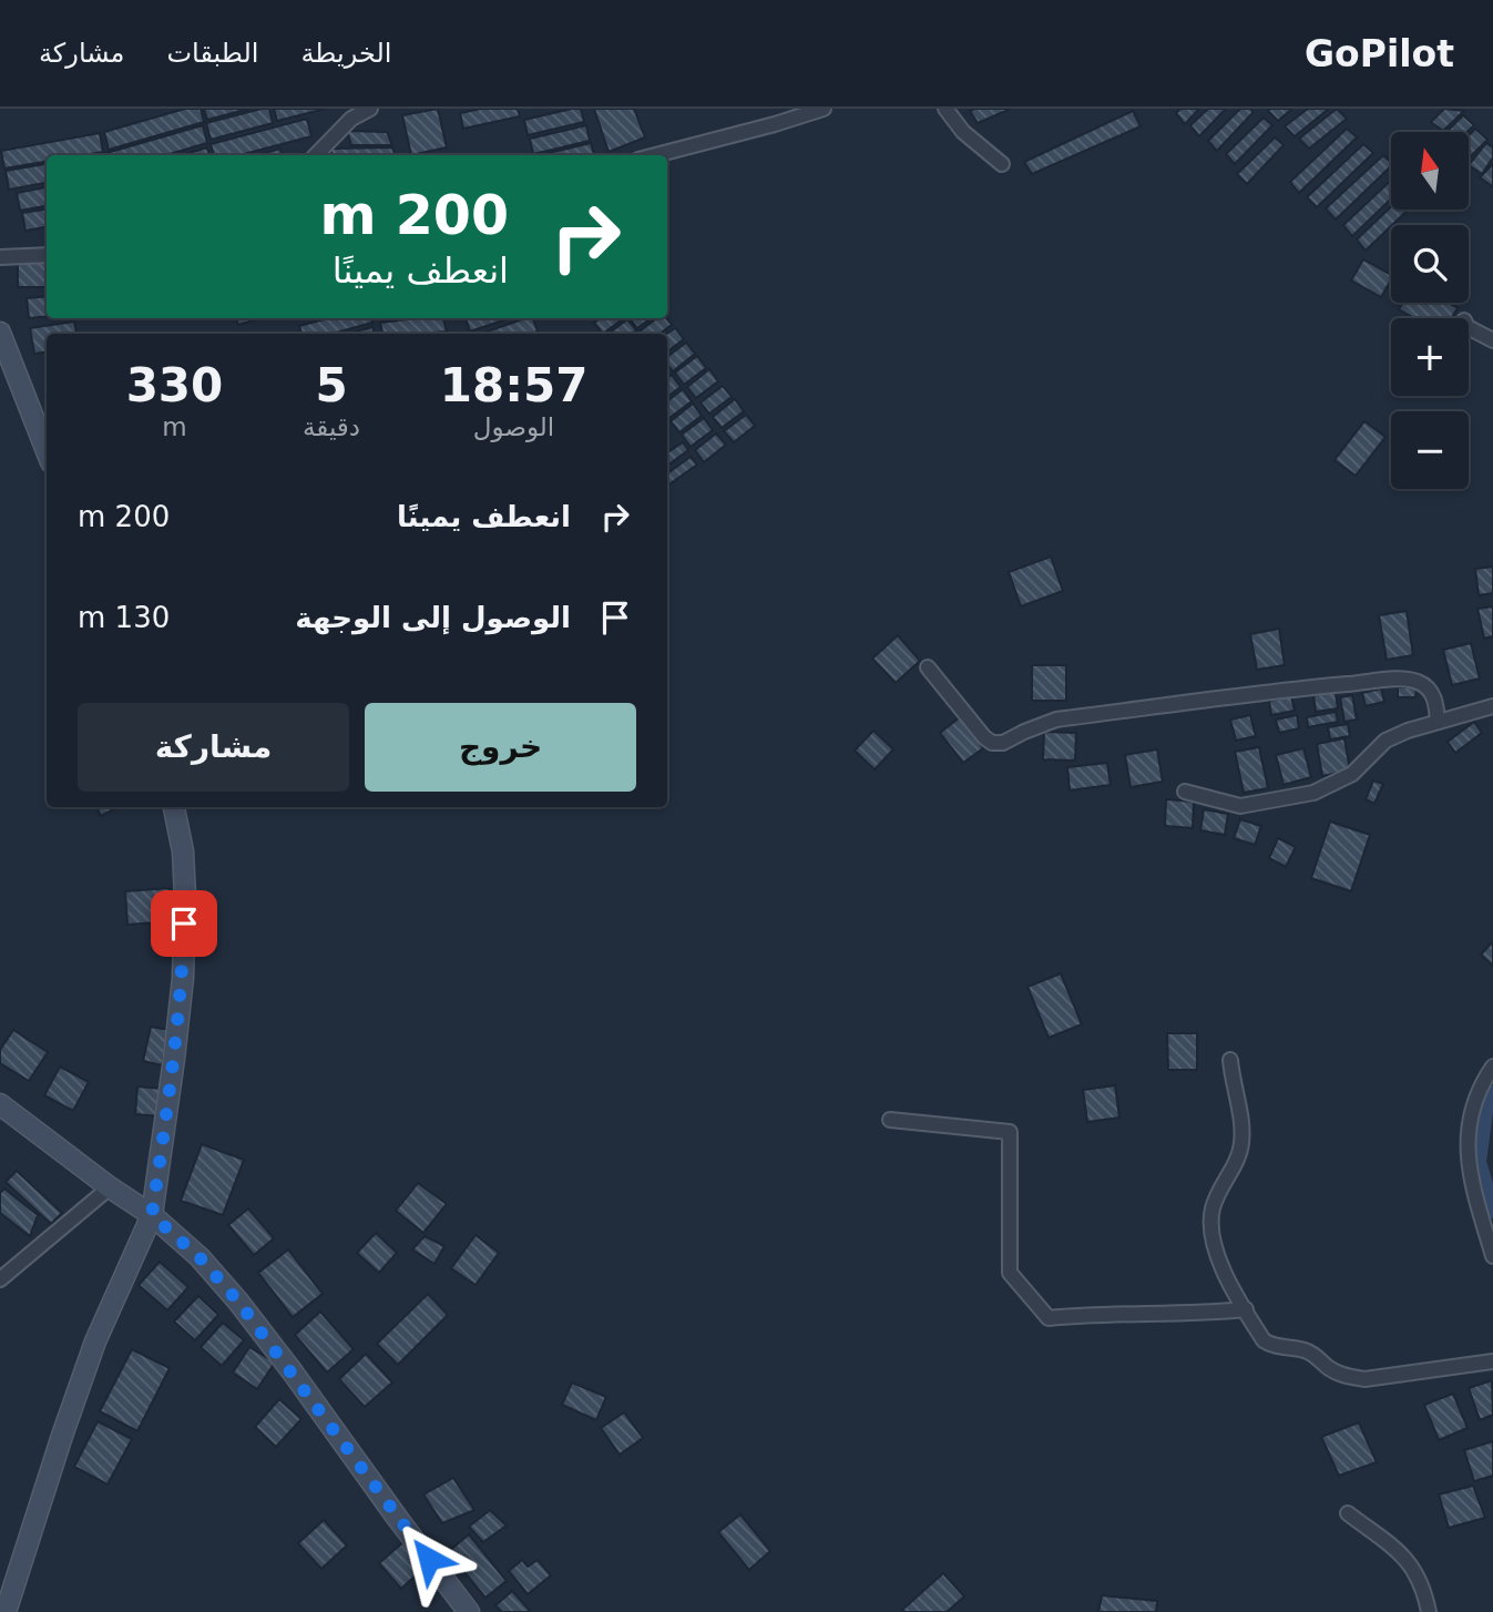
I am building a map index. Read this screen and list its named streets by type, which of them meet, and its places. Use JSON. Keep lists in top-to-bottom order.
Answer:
{
  "north": "top",
  "page": {
    "header": "GoPilot",
    "nav": ["الخريطة", "الطبقات", "مشاركة"],
    "map_buttons": ["+", "−"],
    "turn": ["200 m", "انعطف يمينًا"],
    "eta": [
      "18:57",
      "الوصول",
      "5",
      "دقيقة",
      "330",
      "m"
    ],
    "list": [
      {
        "name": "انعطف يمينًا",
        "value": "200 m"
      },
      {
        "name": "الوصول إلى الوجهة",
        "value": "130 m"
      }
    ],
    "buttons": ["خروج", "مشاركة"]
  }
}
